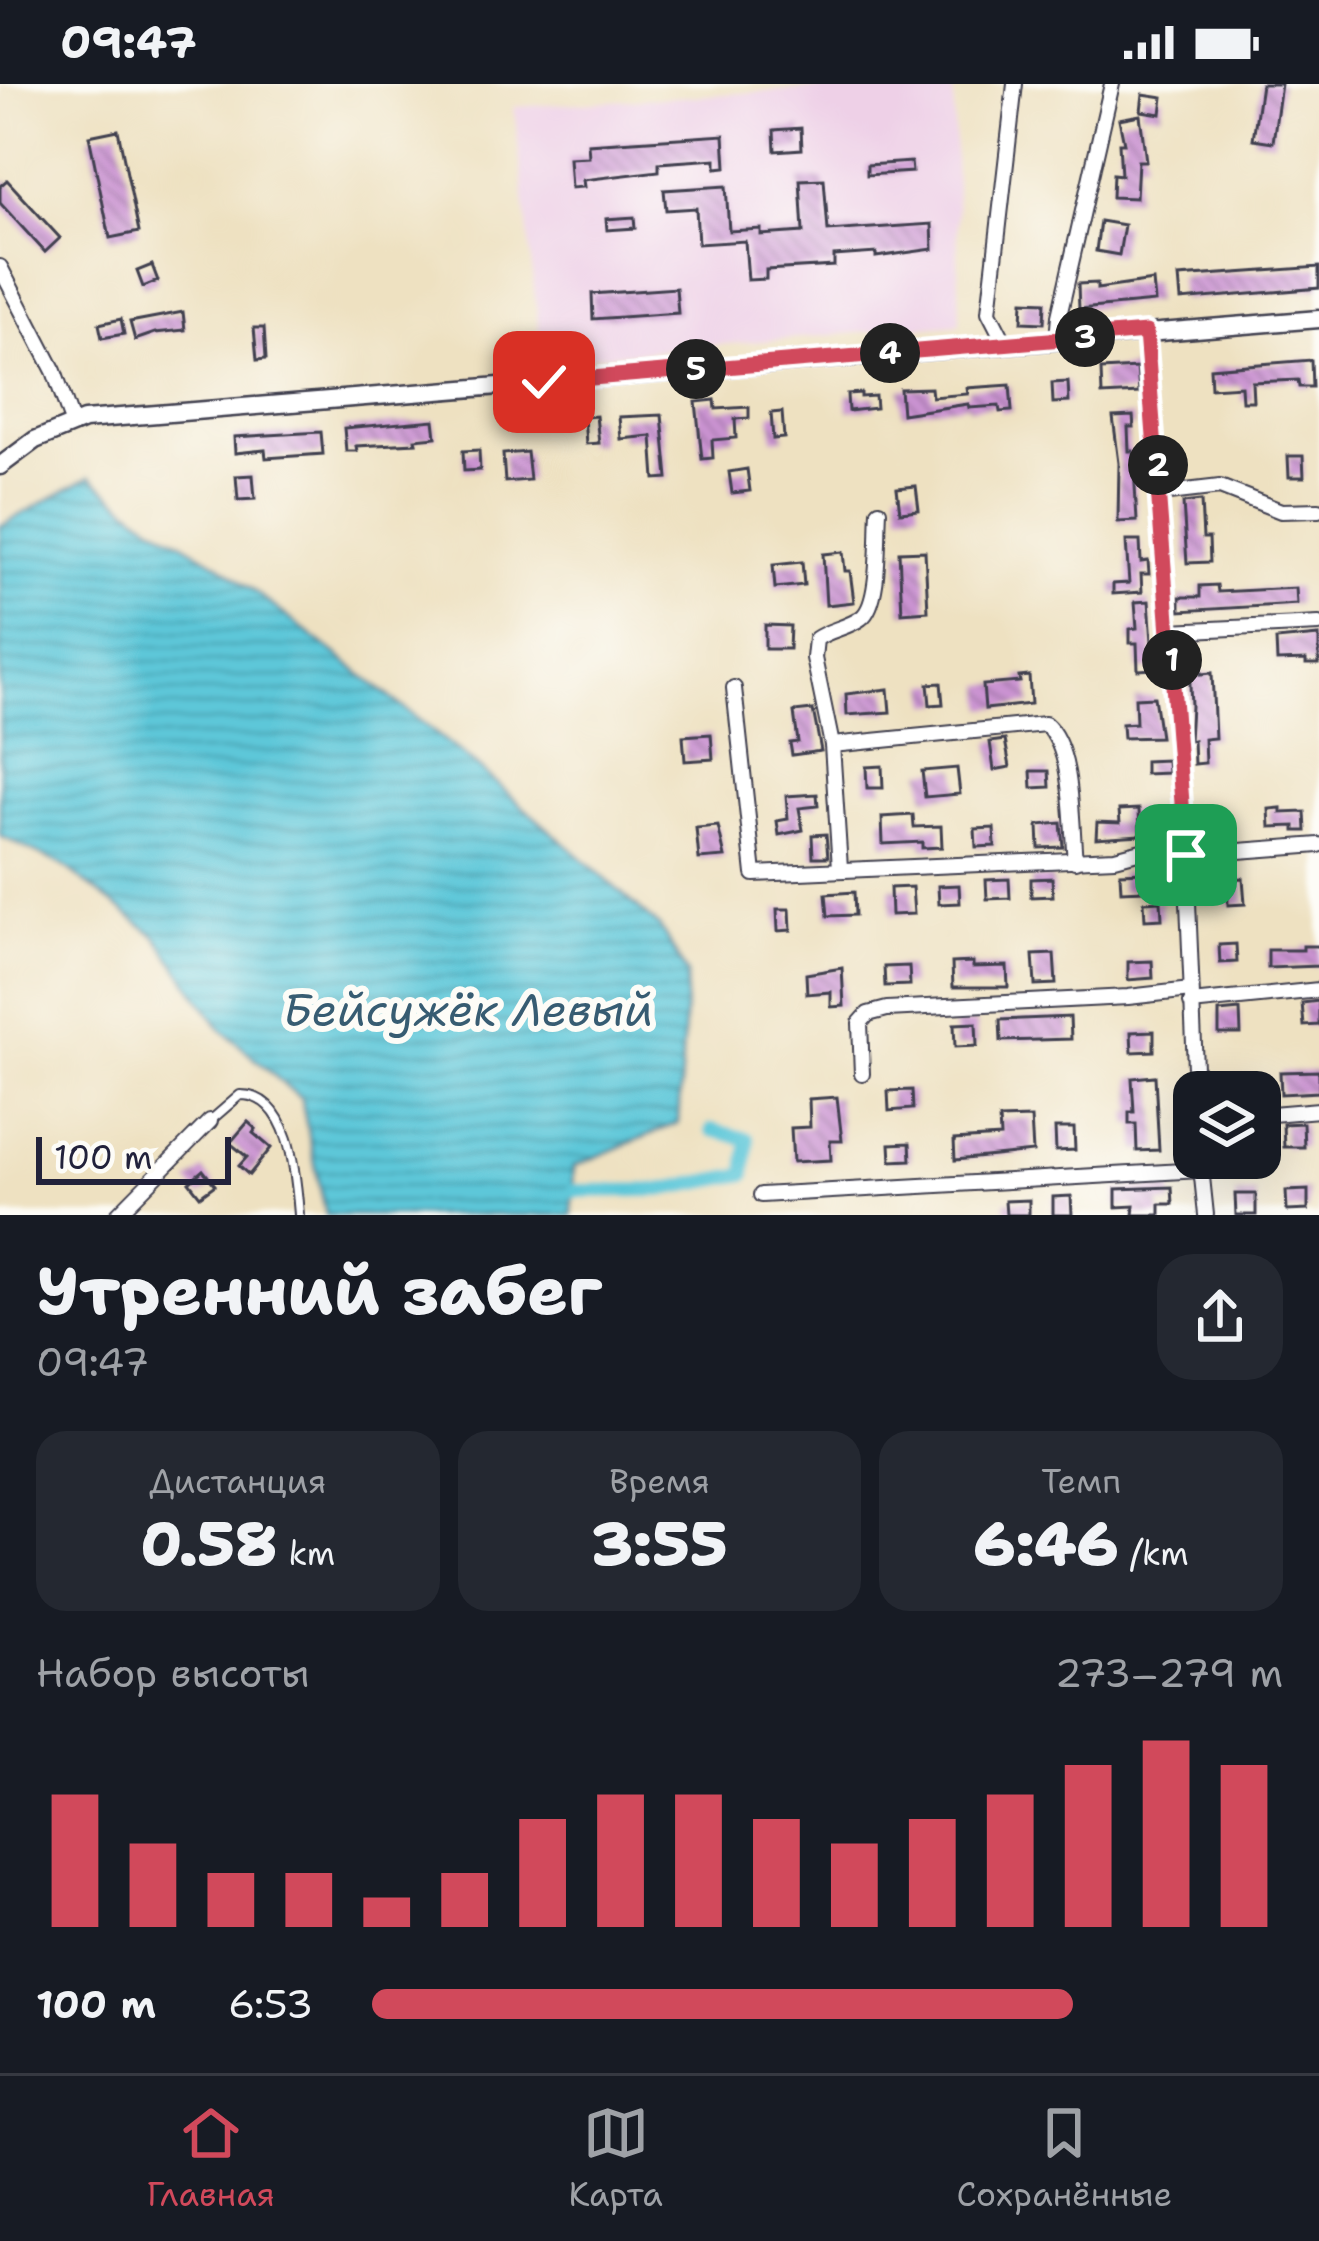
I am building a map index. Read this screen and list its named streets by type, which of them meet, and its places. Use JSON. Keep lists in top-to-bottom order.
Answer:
{
  "water": ["Бейсужёк Левый"],
  "scale_bar": "100 m",
  "page": {
    "status": "09:47",
    "pins": [
      "3",
      "4",
      "5",
      "2",
      "1"
    ],
    "scale": "100 m",
    "heading": ["Утренний забег", "09:47"],
    "stats": [
      ["Дистанция", "0.58 km"],
      ["Время", "3:55"],
      ["Темп", "6:46 /km"]
    ],
    "chart": ["Набор высоты", "273–279 m"],
    "list": [
      {
        "name": "100 m",
        "note": "6:53"
      }
    ],
    "tabs": ["Главная", "Карта", "Сохранённые"]
  }
}
